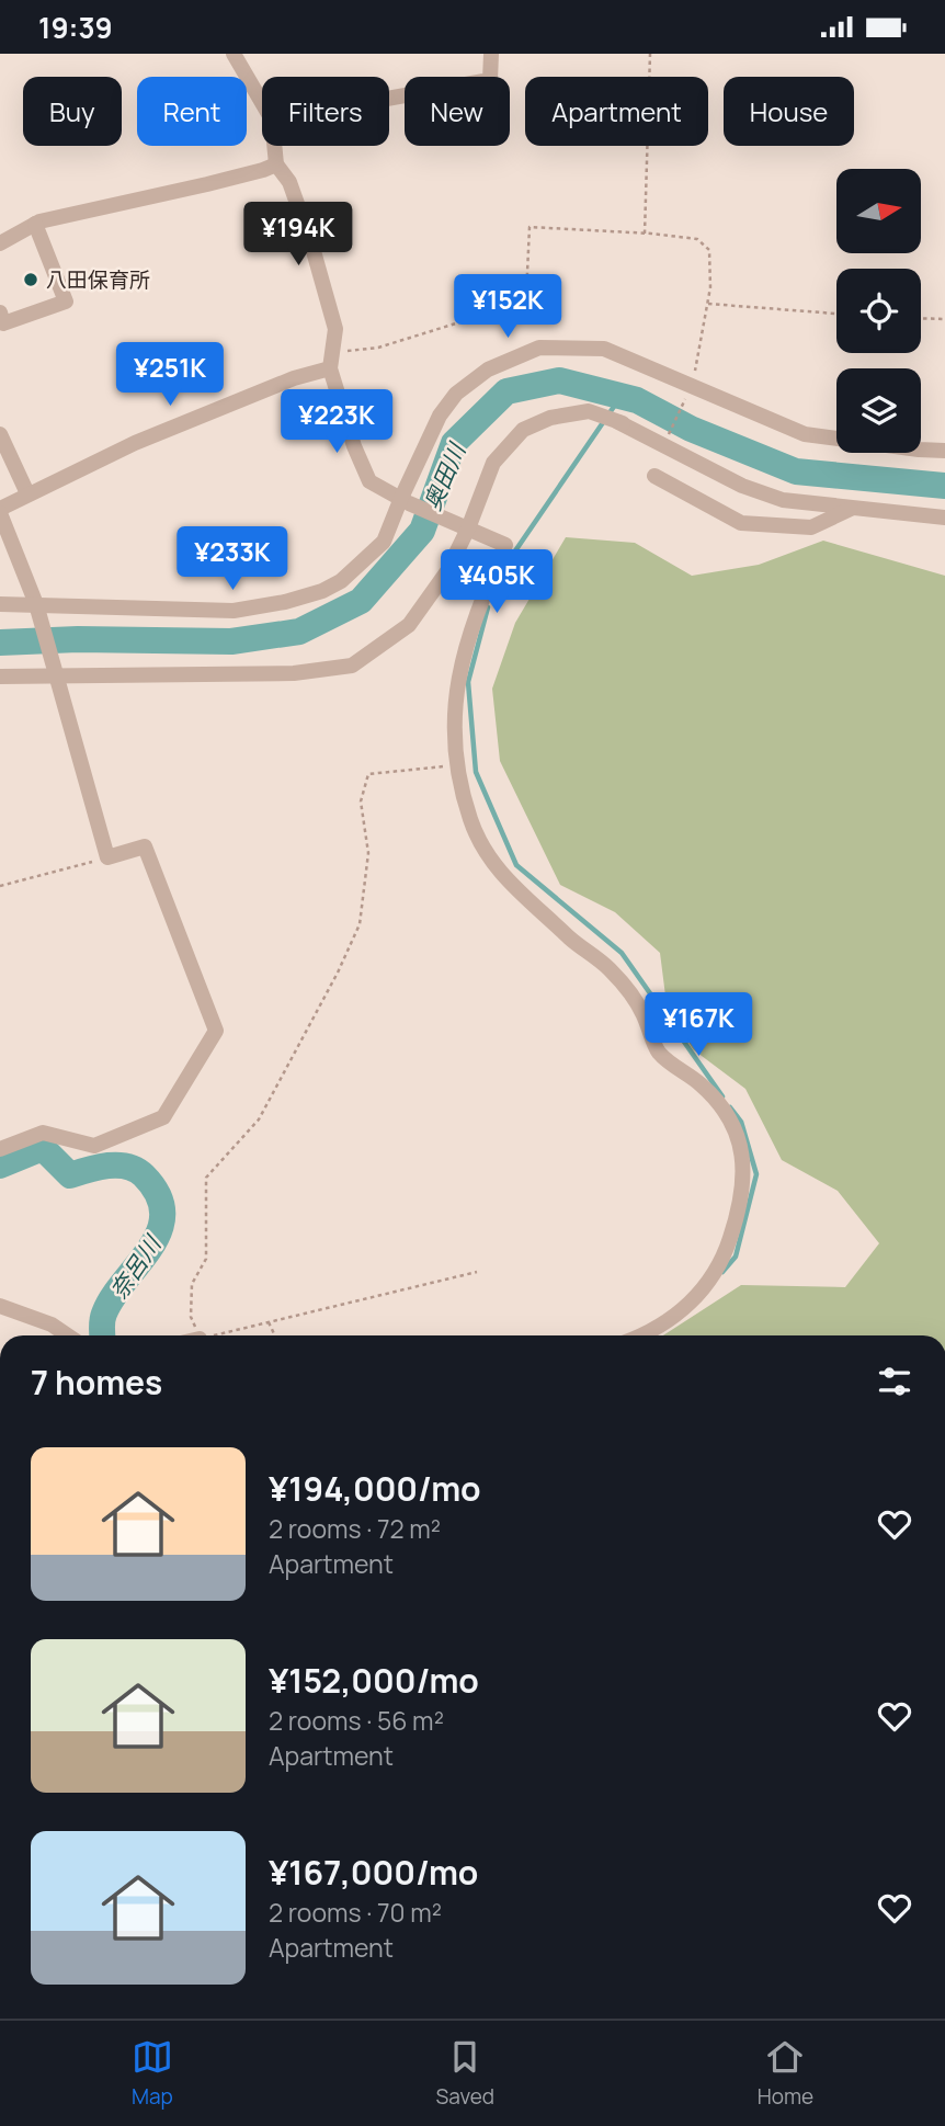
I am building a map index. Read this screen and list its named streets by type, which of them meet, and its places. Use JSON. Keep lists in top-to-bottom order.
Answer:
{
  "water": ["奥田川", "奈呂川"],
  "places": ["八田保育所"],
  "north": "right",
  "page": {
    "status": "19:39",
    "chip": [
      "Buy",
      "Rent",
      "Filters",
      "New",
      "Apartment",
      "House"
    ],
    "price": [
      "¥194K",
      "¥152K",
      "¥251K",
      "¥223K",
      "¥233K",
      "¥405K",
      "¥167K"
    ],
    "heading": "7 homes",
    "list": [
      {
        "name": "¥194,000/mo",
        "note": "2 rooms · 72 m² · Apartment"
      },
      {
        "name": "¥152,000/mo",
        "note": "2 rooms · 56 m² · Apartment"
      },
      {
        "name": "¥167,000/mo",
        "note": "2 rooms · 70 m² · Apartment"
      }
    ],
    "tabs": ["Map", "Saved", "Home"]
  }
}
